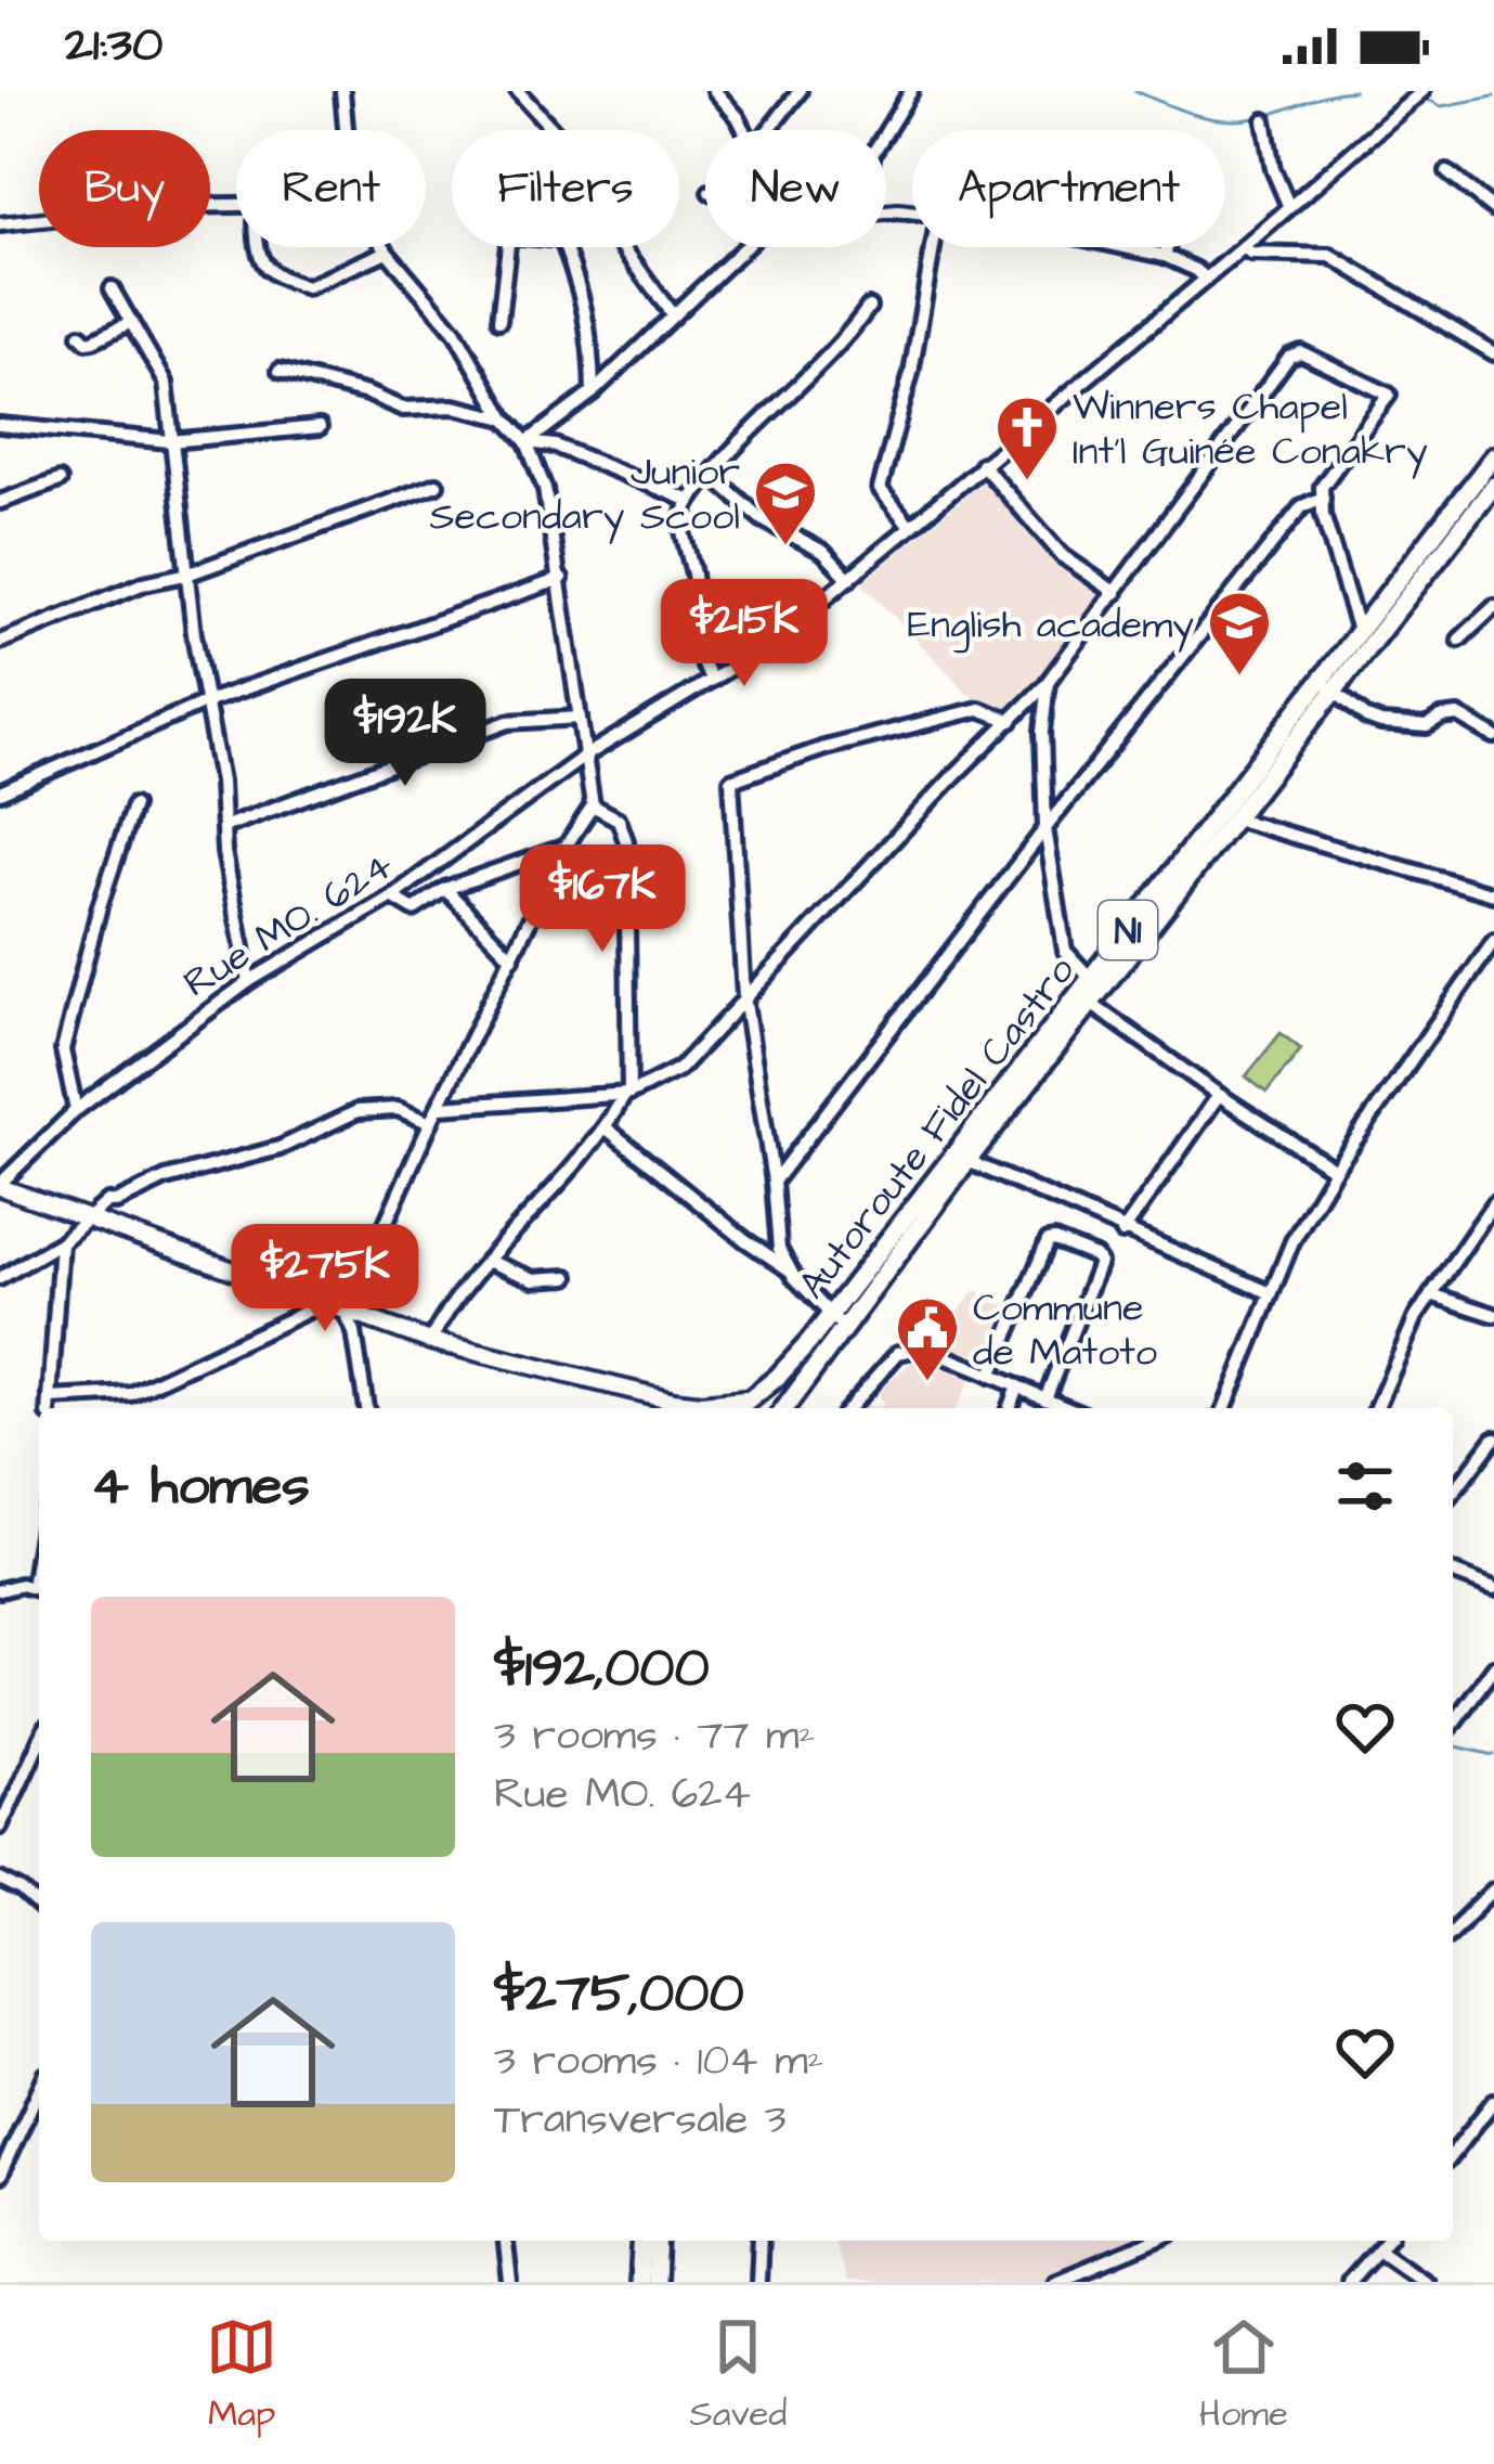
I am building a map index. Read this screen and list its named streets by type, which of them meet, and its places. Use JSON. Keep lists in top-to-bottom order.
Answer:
{
  "streets": {
    "highway": ["N1", "Autoroute Fidel Castro"],
    "street": ["Rue MO. 624"]
  },
  "places": {
    "church": ["Winners Chapel Int'l Guinée Conakry"],
    "school or university": ["Junior Secondary Scool", "English academy"],
    "public building": ["Commune de Matoto"]
  },
  "page": {
    "status": "21:30",
    "chip": [
      "Buy",
      "Rent",
      "Filters",
      "New",
      "Apartment"
    ],
    "price": [
      "$215K",
      "$192K",
      "$167K",
      "$275K"
    ],
    "heading": "4 homes",
    "list": [
      {
        "name": "$192,000",
        "note": "3 rooms · 77 m² · Rue MO. 624"
      },
      {
        "name": "$275,000",
        "note": "3 rooms · 104 m² · Transversale 3"
      }
    ],
    "tabs": ["Map", "Saved", "Home"]
  }
}
